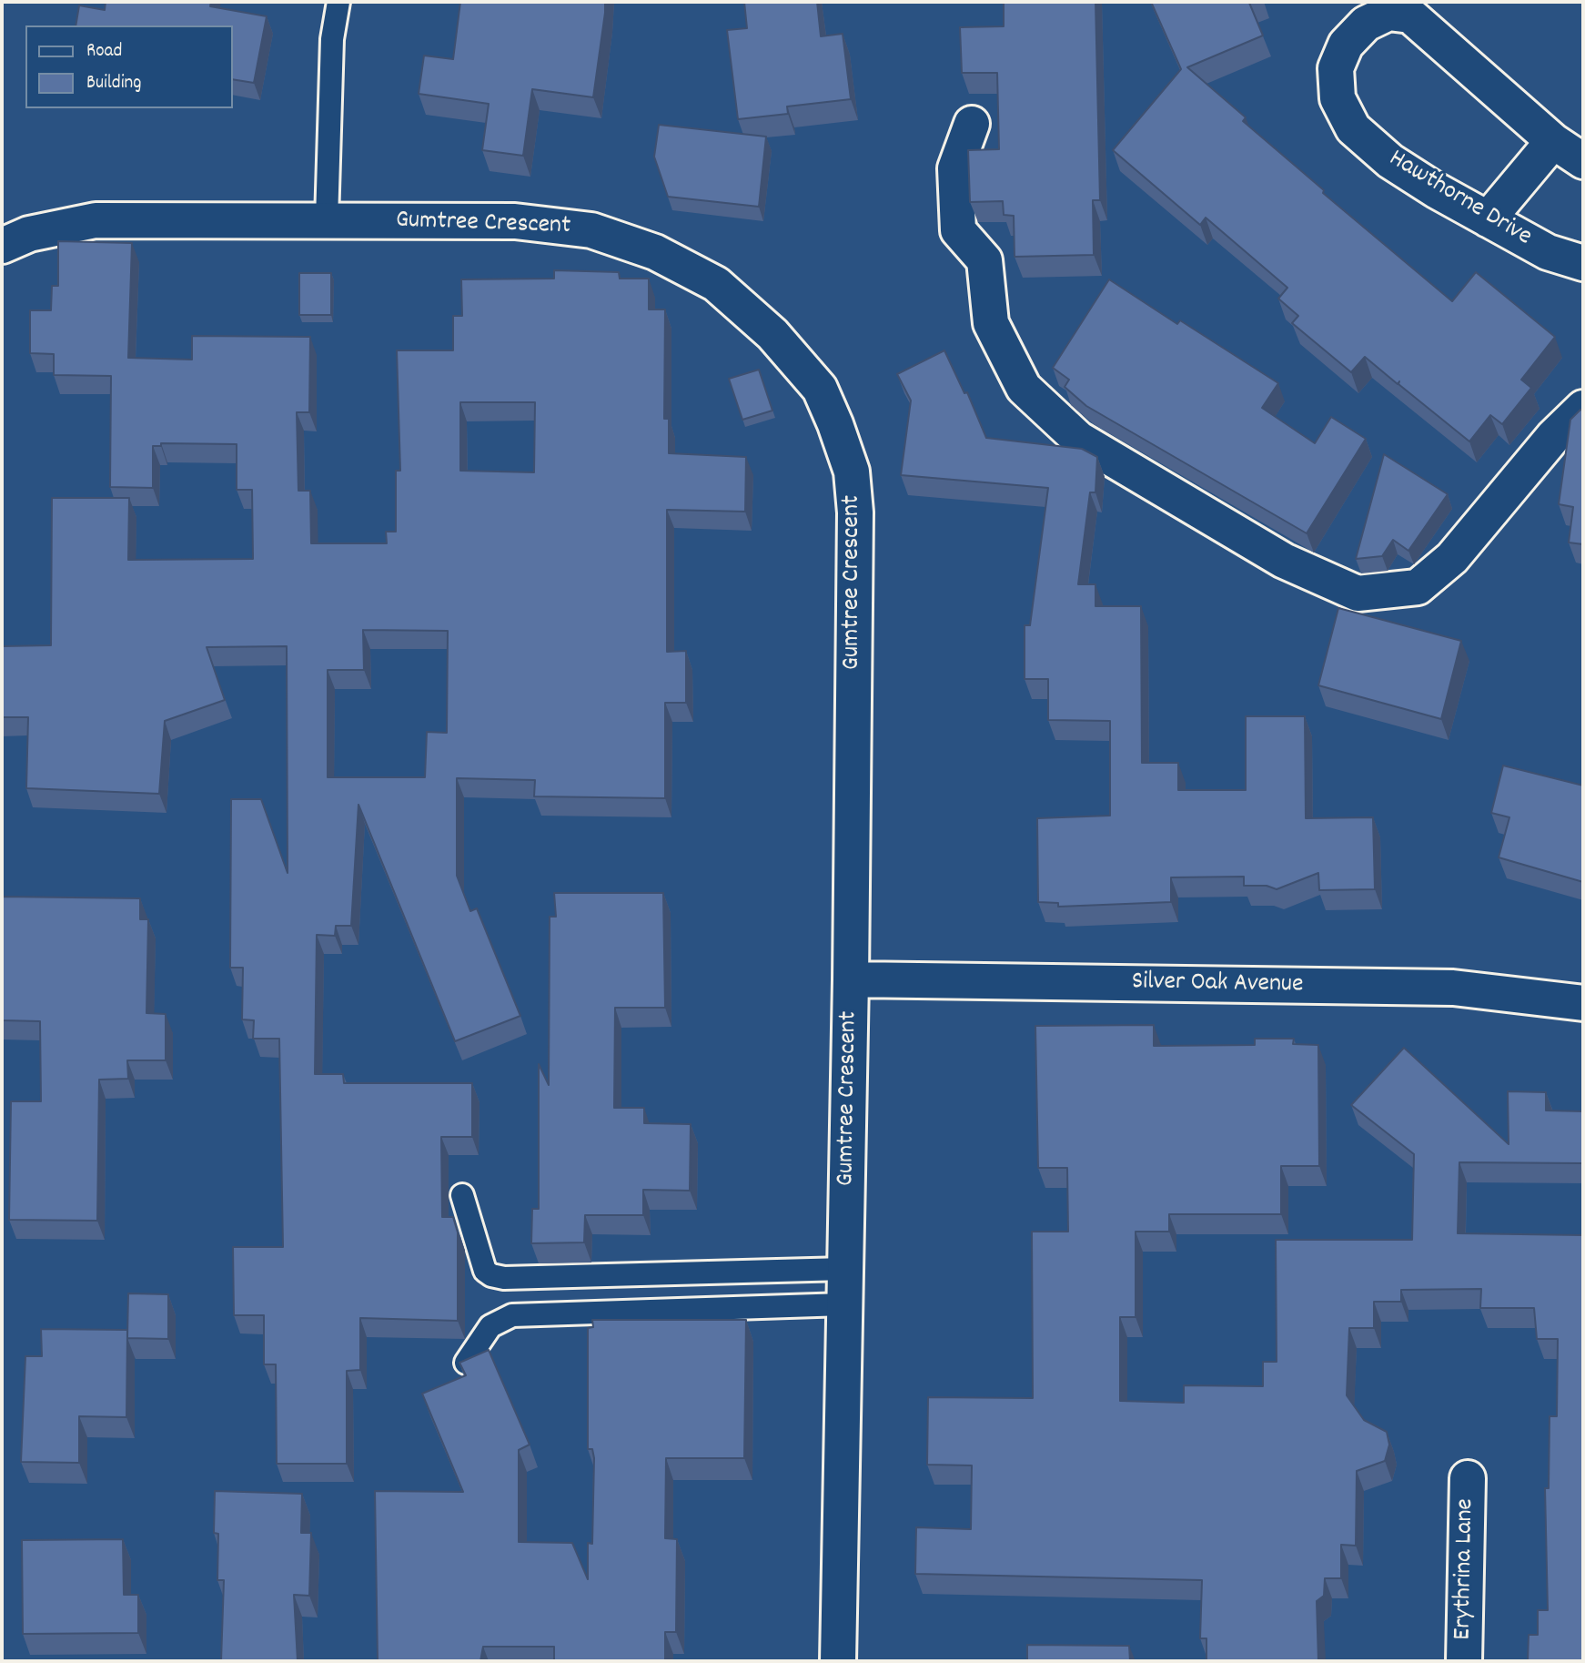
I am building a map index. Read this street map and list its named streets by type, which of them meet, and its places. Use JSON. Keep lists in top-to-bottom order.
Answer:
{
  "streets": {
    "street": [
      "Hawthorne Drive",
      "Gumtree Crescent",
      "Silver Oak Avenue",
      "Erythrina Lane"
    ]
  },
  "crossings": [
    ["Gumtree Crescent", "Silver Oak Avenue"]
  ],
  "legend": ["Road", "Building"]
}
